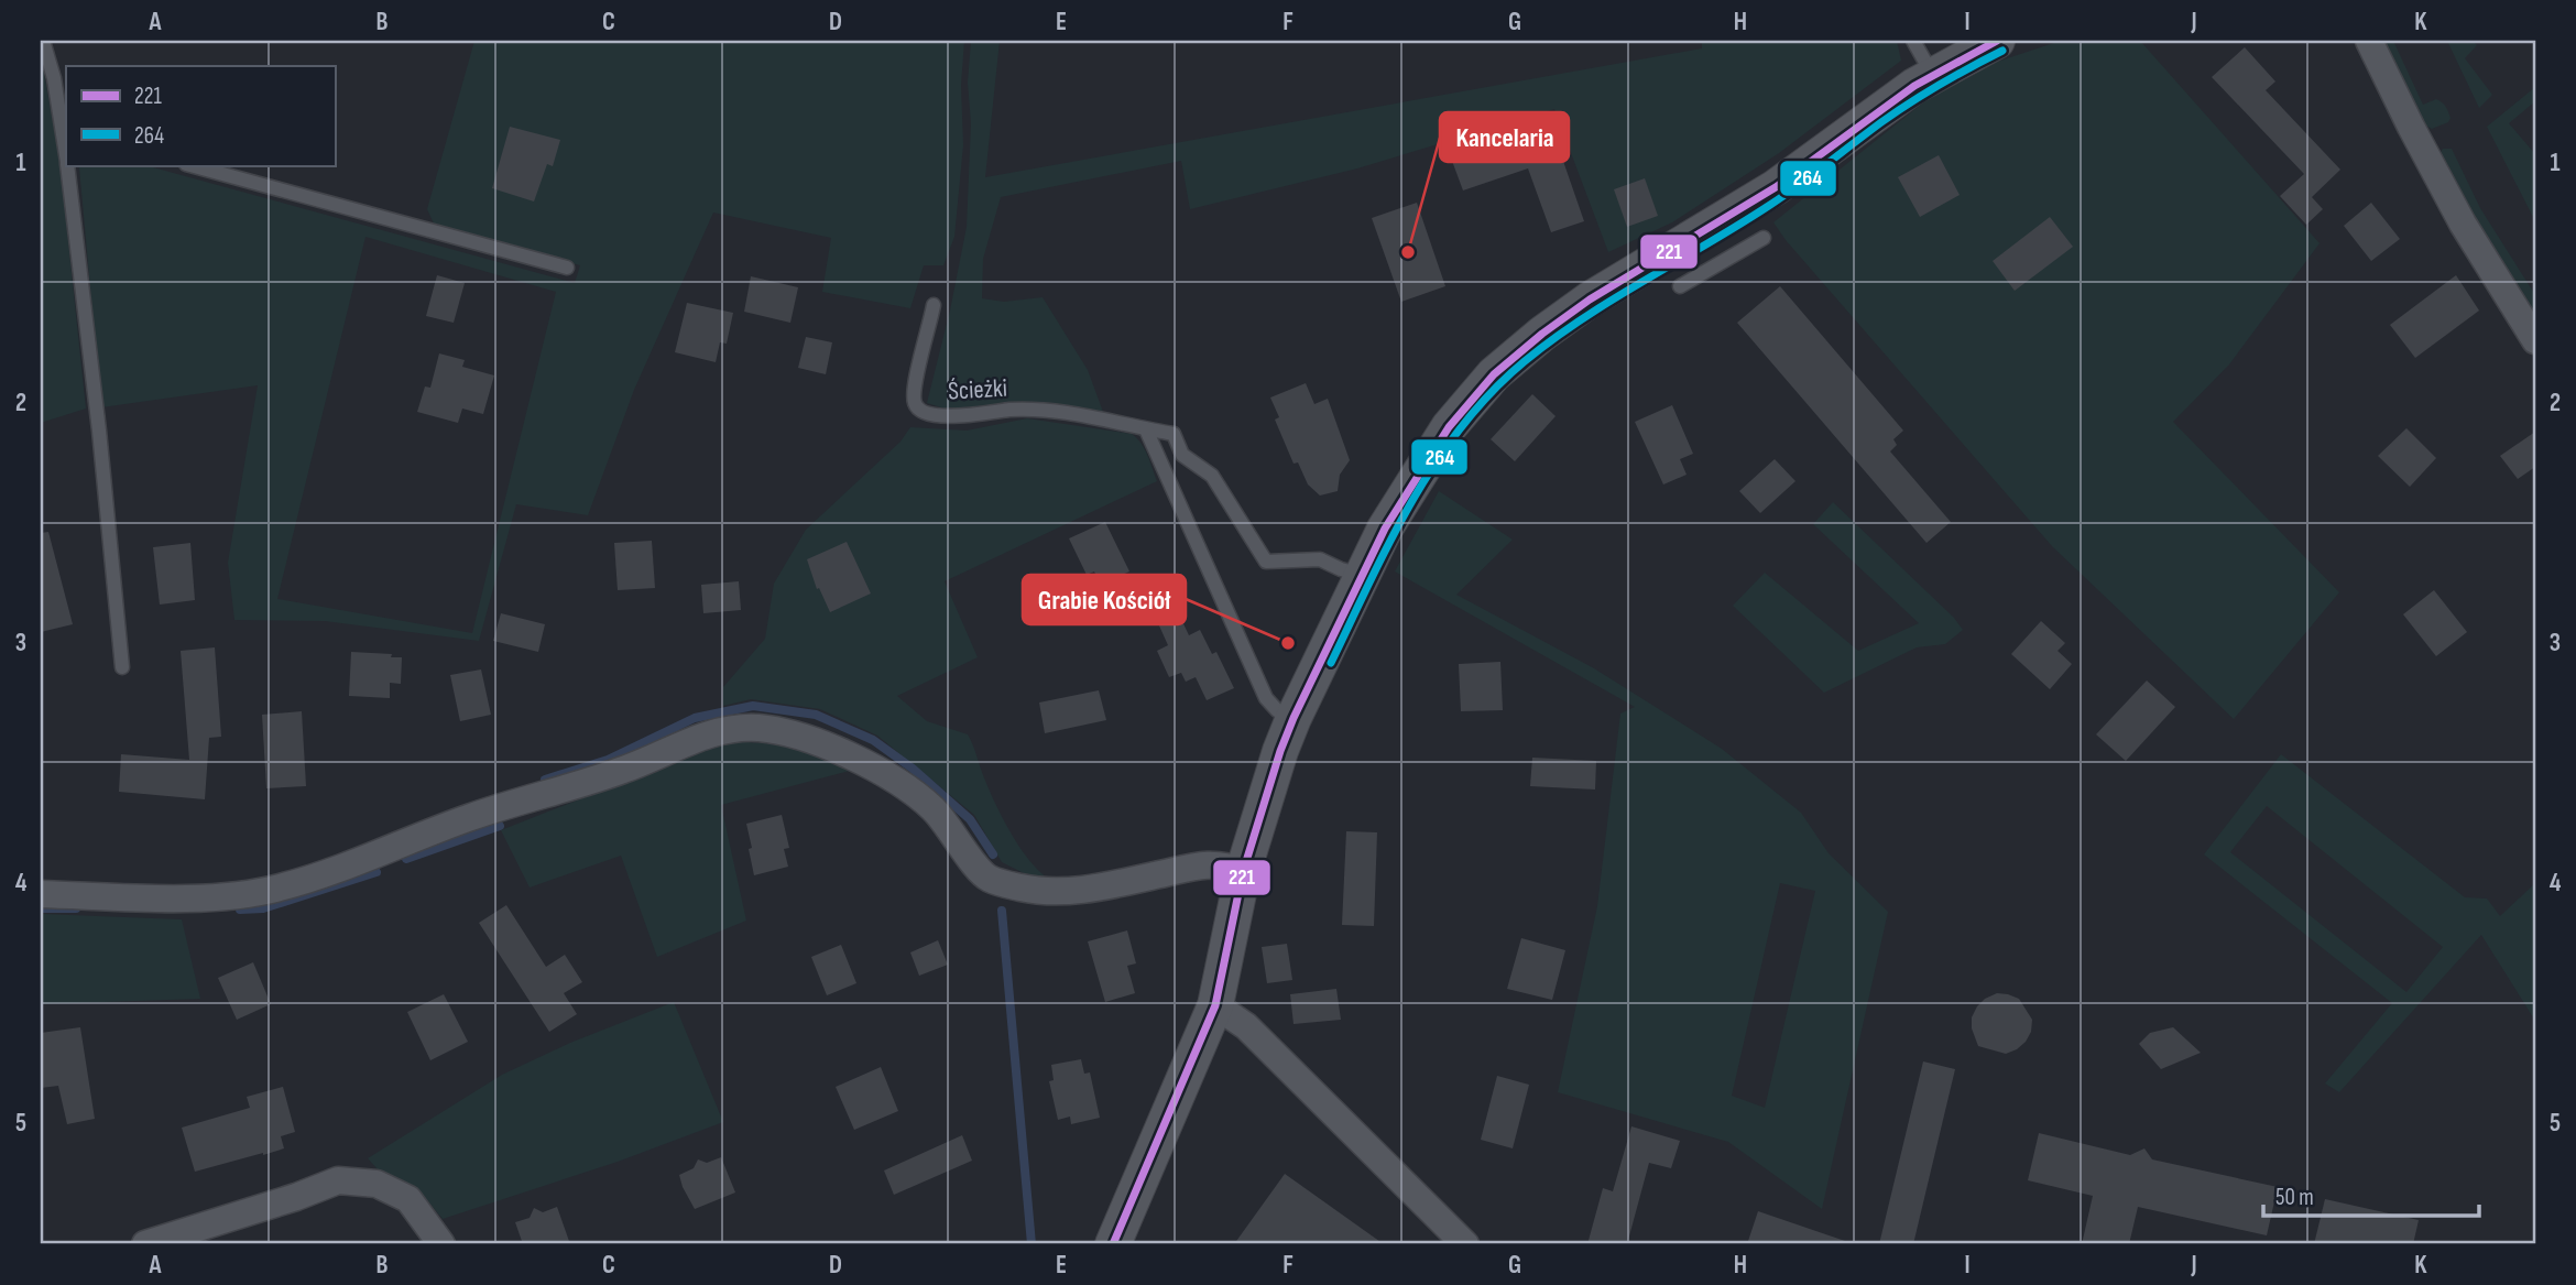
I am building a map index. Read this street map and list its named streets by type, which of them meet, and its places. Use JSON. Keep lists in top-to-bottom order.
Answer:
{
  "streets": {
    "lane": ["Ścieżki"]
  },
  "places": ["Kancelaria", "Grabie Kościół"],
  "lines": ["transit line 221", "transit line 264"],
  "legend": ["221", "264"],
  "scale_bar": "50 m",
  "grid": {
    "columns": [
      "A",
      "B",
      "C",
      "D",
      "E",
      "F",
      "G",
      "H",
      "I",
      "J",
      "K"
    ],
    "rows": [
      "1",
      "2",
      "3",
      "4",
      "5"
    ]
  }
}
